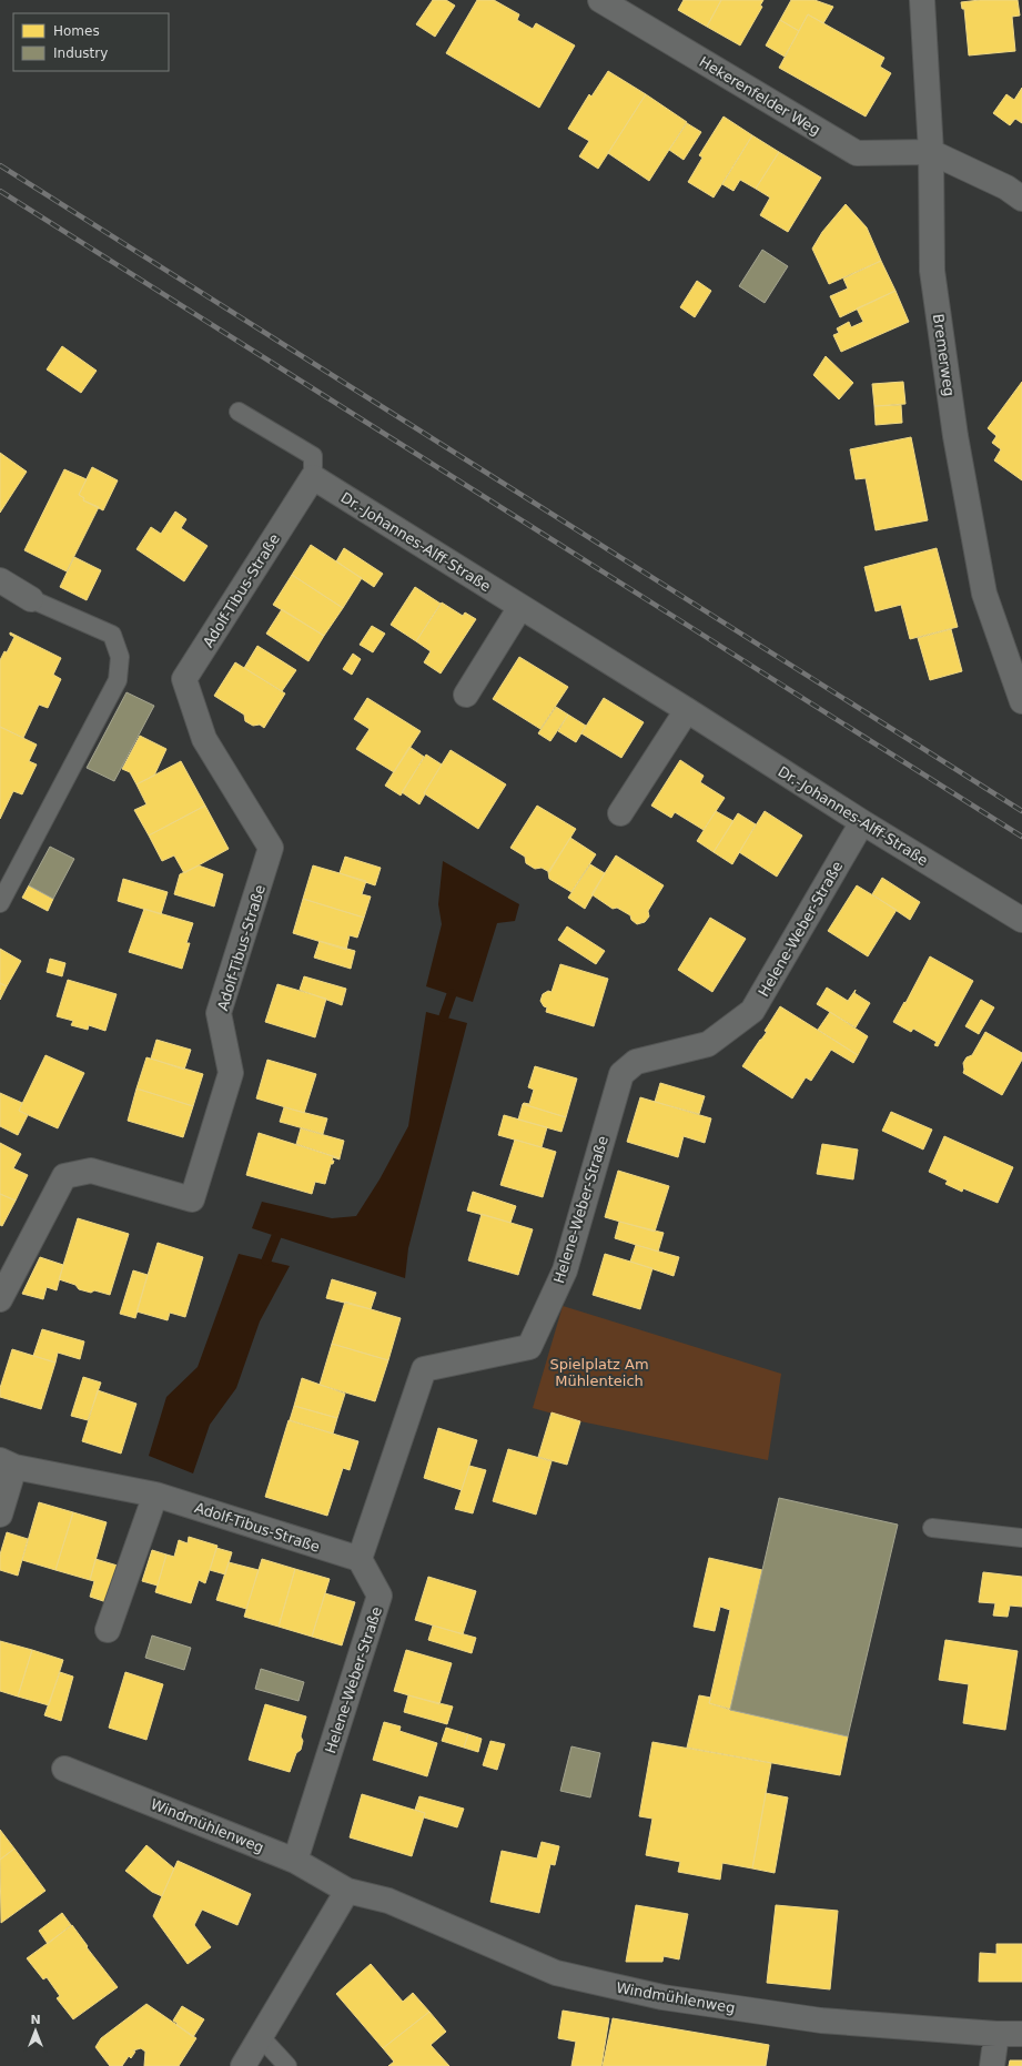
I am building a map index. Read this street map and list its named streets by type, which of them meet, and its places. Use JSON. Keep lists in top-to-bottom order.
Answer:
{
  "streets": {
    "street": [
      "Hekerenfelder Weg",
      "Bremerweg",
      "Dr.-Johannes-Alff-Straße",
      "Adolf-Tibus-Straße",
      "Helene-Weber-Straße",
      "Windmühlenweg"
    ]
  },
  "crossings": [
    ["Hekerenfelder Weg", "Bremerweg"],
    ["Dr.-Johannes-Alff-Straße", "Adolf-Tibus-Straße"],
    ["Dr.-Johannes-Alff-Straße", "Helene-Weber-Straße"],
    ["Adolf-Tibus-Straße", "Helene-Weber-Straße"],
    ["Helene-Weber-Straße", "Windmühlenweg"]
  ],
  "parks": ["Spielplatz Am Mühlenteich"],
  "legend": ["Homes", "Industry"],
  "north": "top"
}
